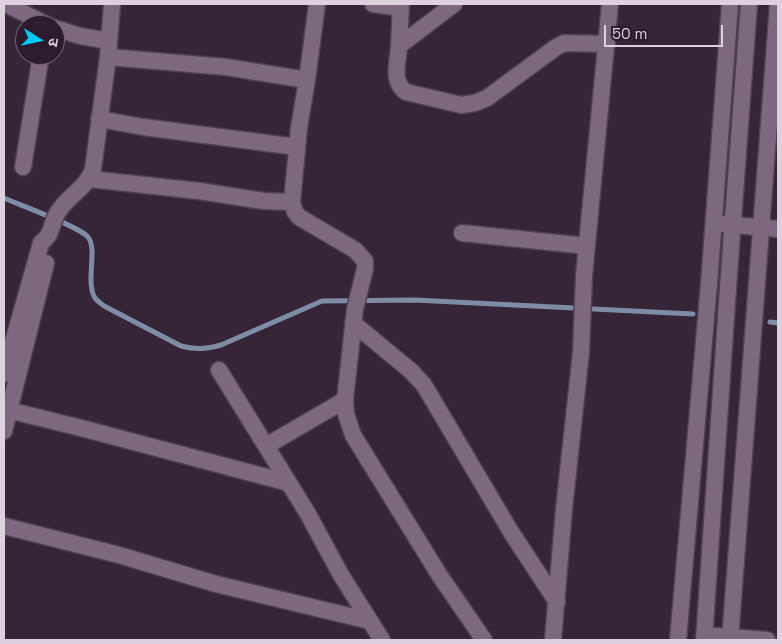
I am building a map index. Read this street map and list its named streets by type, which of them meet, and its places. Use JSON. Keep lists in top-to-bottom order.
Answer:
{
  "scale_bar": "50 m",
  "north": "right"
}
